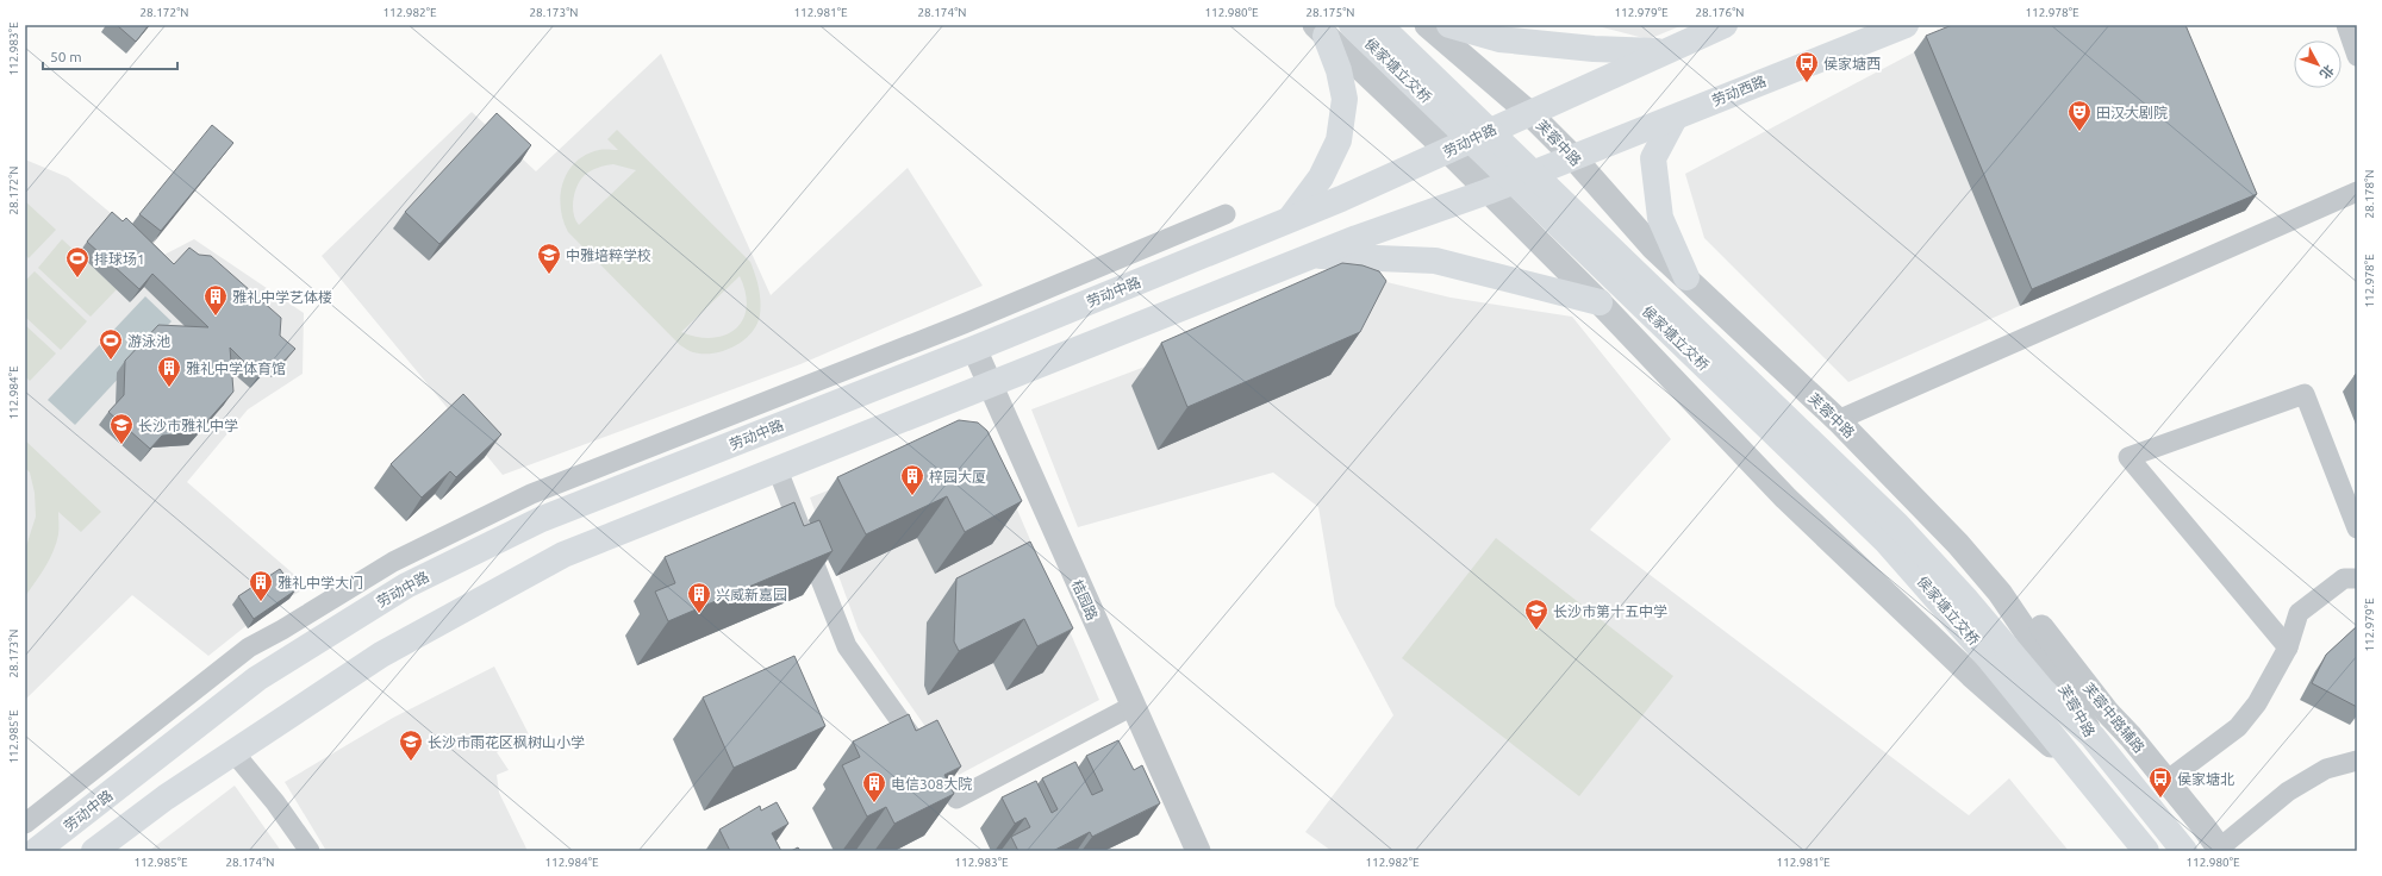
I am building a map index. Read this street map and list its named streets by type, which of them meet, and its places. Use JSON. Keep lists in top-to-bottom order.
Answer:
{
  "streets": {
    "main road": [
      "侯家塘立交桥",
      "劳动西路",
      "劳动中路",
      "芙蓉中路"
    ],
    "street": ["桔园路", "芙蓉中路辅路"]
  },
  "crossings": [
    ["劳动西路", "芙蓉中路"],
    ["劳动中路", "芙蓉中路"],
    ["劳动中路", "桔园路"],
    ["芙蓉中路", "芙蓉中路辅路"]
  ],
  "places": {
    "bus stop": ["侯家塘西", "侯家塘北"],
    "theatre": ["田汉大剧院"],
    "school or university": [
      "中雅培粹学校",
      "长沙市雅礼中学",
      "长沙市第十五中学",
      "长沙市雨花区枫树山小学"
    ],
    "sports": ["排球场1", "游泳池"],
    "building": [
      "雅礼中学艺体楼",
      "雅礼中学体育馆",
      "梓园大厦",
      "雅礼中学大门",
      "兴威新嘉园",
      "电信308大院"
    ]
  },
  "scale_bar": "50 m",
  "north": "bottom right",
  "coordinates": [
    "28.172°N",
    "112.982°E",
    "28.173°N",
    "112.981°E",
    "28.174°N",
    "112.980°E",
    "28.175°N",
    "112.979°E",
    "28.176°N",
    "112.978°E",
    "112.983°E",
    "28.178°N",
    "112.984°E",
    "112.985°E"
  ]
}
